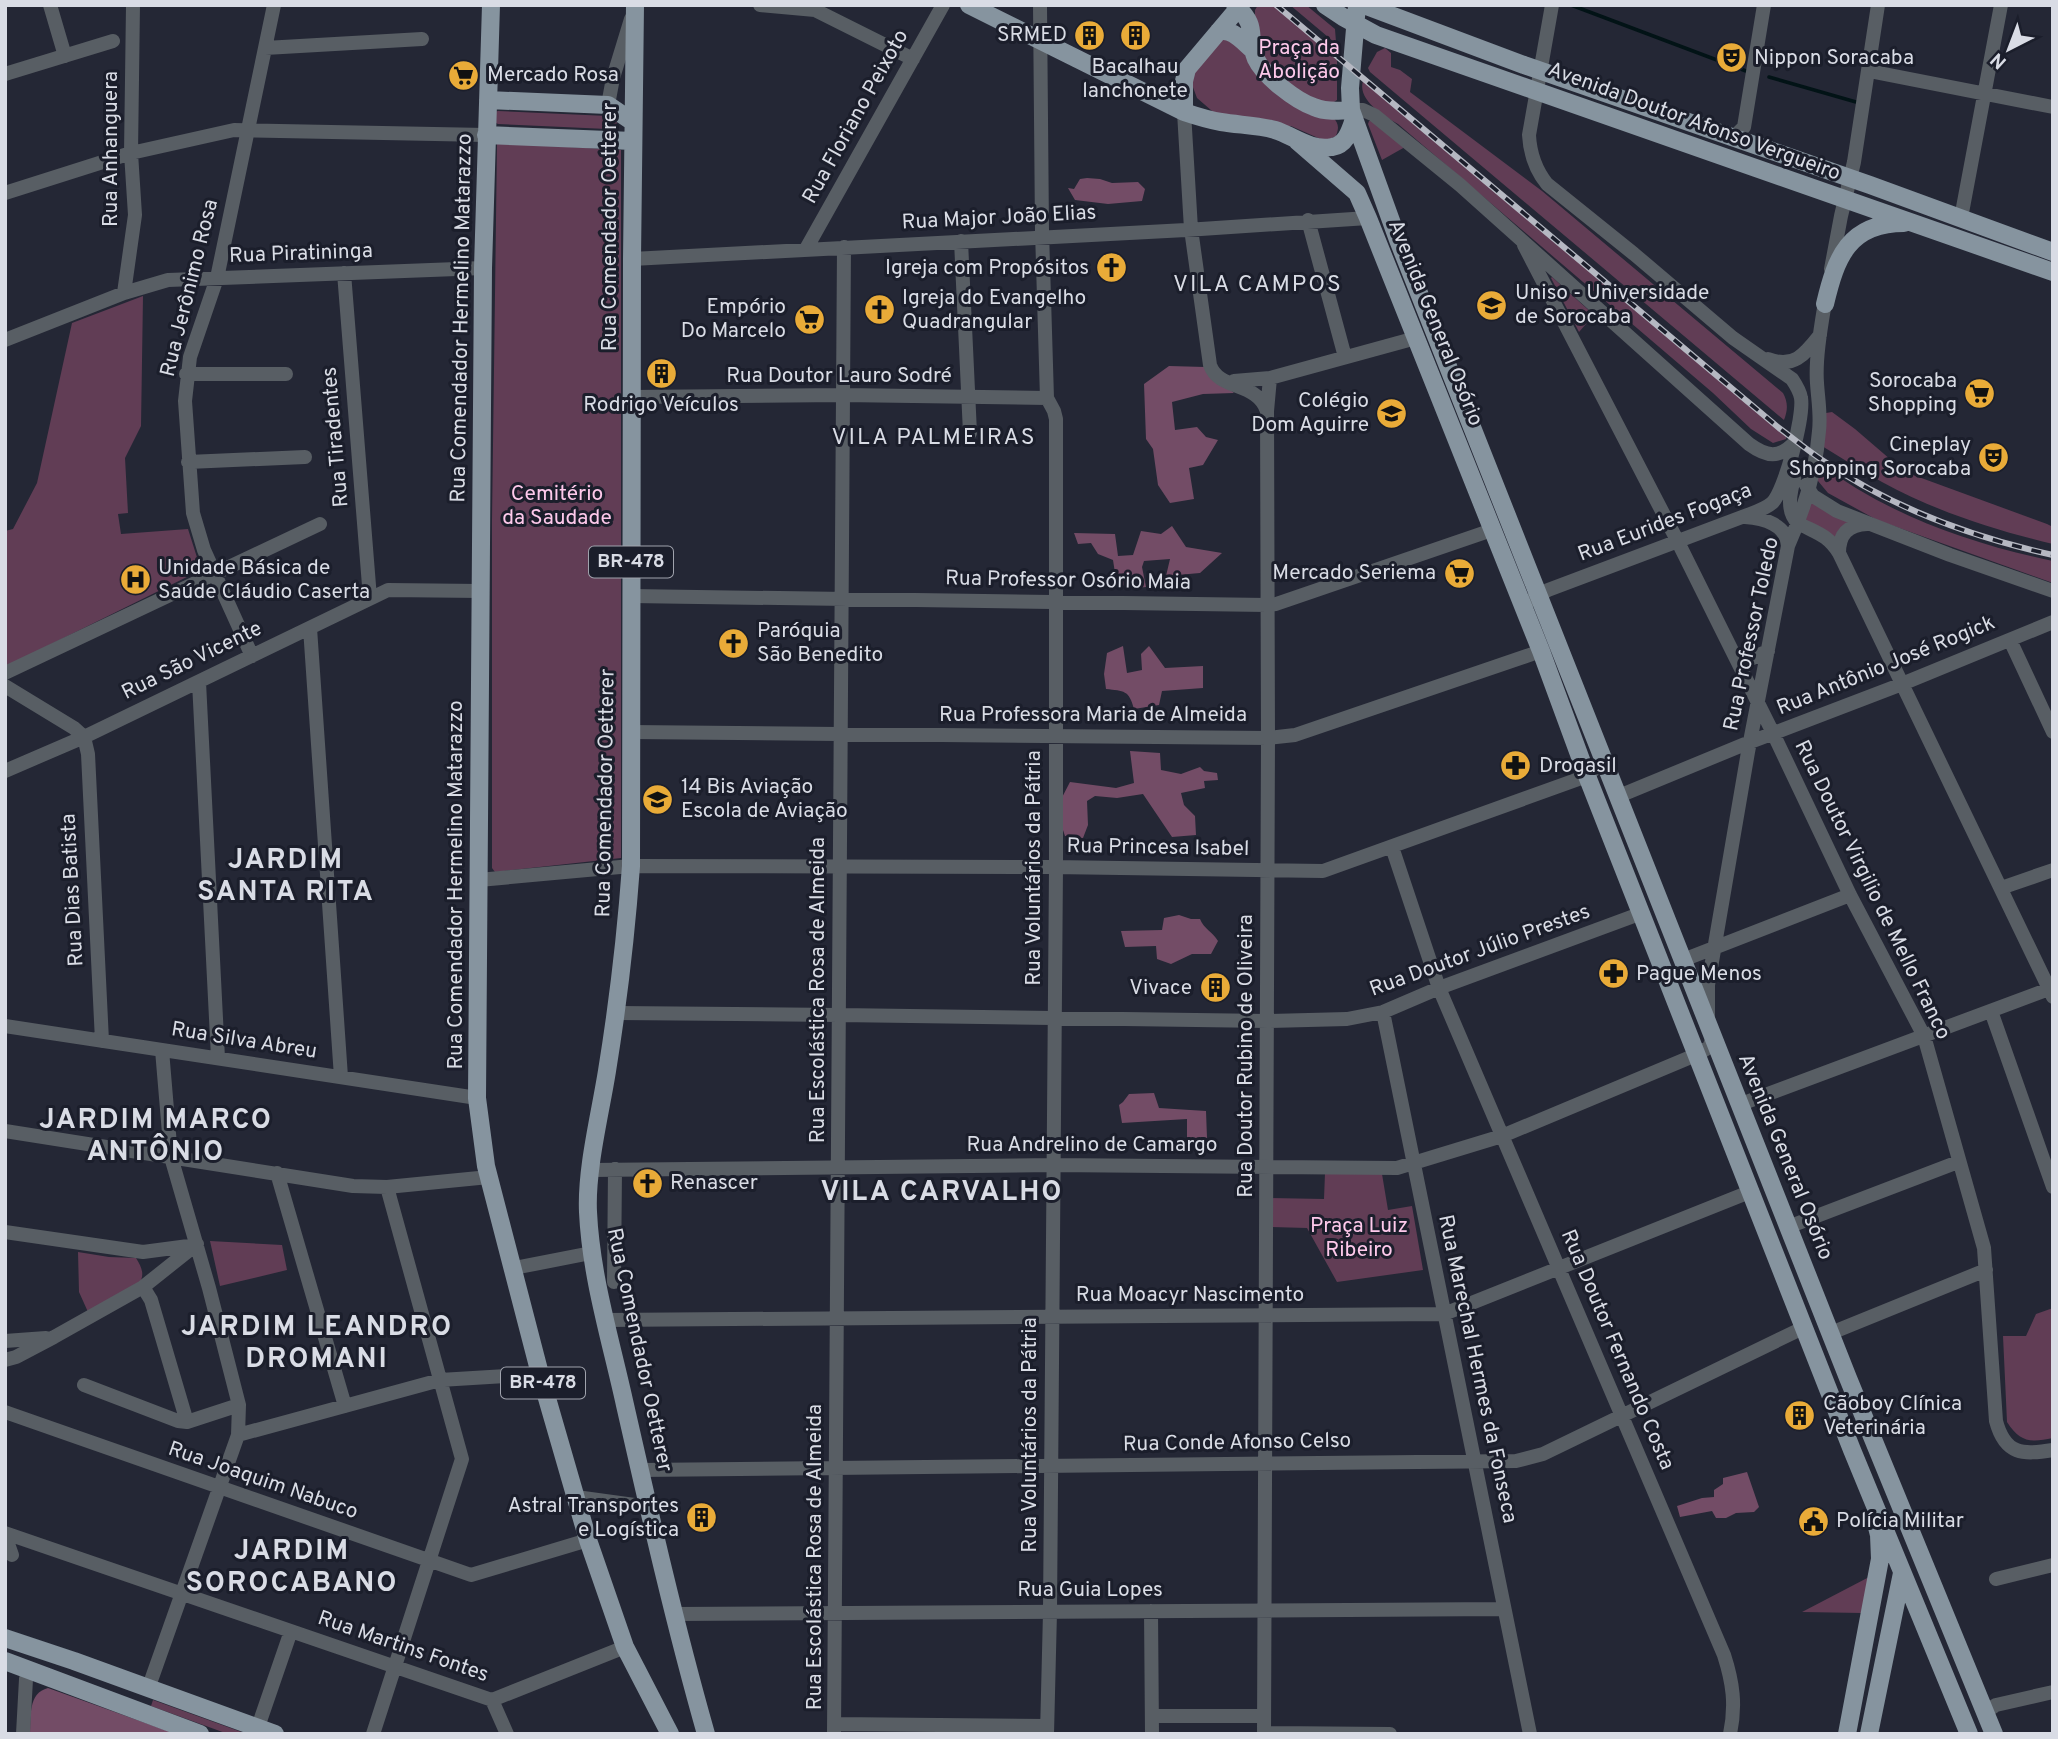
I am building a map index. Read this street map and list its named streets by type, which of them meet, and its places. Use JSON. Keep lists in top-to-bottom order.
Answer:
{
  "streets": {
    "main road": [
      "Avenida Doutor Afonso Vergueiro",
      "Rua Comendador Oetterer",
      "Rua Comendador Hermelino Matarazzo",
      "Avenida General Osório",
      "BR-478"
    ],
    "street": [
      "Rua Floriano Peixoto",
      "Rua Anhanguera",
      "Rua Major João Elias",
      "Rua Piratininga",
      "Rua Jerônimo Rosa",
      "Rua Doutor Lauro Sodré",
      "Rua Tiradentes",
      "Rua Eurides Fogaça",
      "Rua Professor Osório Maia",
      "Rua Professor Toledo",
      "Rua São Vicente",
      "Rua Antônio José Rogick",
      "Rua Professora Maria de Almeida",
      "Rua Princesa Isabel",
      "Rua Voluntários da Pátria",
      "Rua Dias Batista",
      "Rua Doutor Virgilio de Mello Franco",
      "Rua Doutor Júlio Prestes",
      "Rua Escolástica Rosa de Almeida",
      "Rua Silva Abreu",
      "Rua Doutor Rubino de Oliveira",
      "Rua Andrelino de Camargo",
      "Rua Moacyr Nascimento",
      "Rua Doutor Fernando Costa",
      "Rua Marechal Hermes da Fonseca",
      "Rua Conde Afonso Celso",
      "Rua Joaquim Nabuco",
      "Rua Guia Lopes",
      "Rua Martins Fontes"
    ]
  },
  "crossings": [
    ["Rua Floriano Peixoto", "Rua Major João Elias"],
    ["Avenida Doutor Afonso Vergueiro", "Rua Professor Toledo"],
    ["Rua Anhanguera", "Rua Piratininga"],
    ["Rua Major João Elias", "Rua Comendador Oetterer"],
    ["Rua Major João Elias", "Avenida General Osório"],
    ["Rua Major João Elias", "Rua Voluntários da Pátria"],
    ["Rua Major João Elias", "Rua Escolástica Rosa de Almeida"],
    ["Rua Comendador Oetterer", "Rua Doutor Lauro Sodré"],
    ["Rua Comendador Oetterer", "Rua Professor Osório Maia"],
    ["Rua Comendador Oetterer", "Rua Professora Maria de Almeida"],
    ["Rua Comendador Oetterer", "Rua Princesa Isabel"],
    ["Rua Comendador Oetterer", "Rua Doutor Júlio Prestes"],
    ["Rua Comendador Oetterer", "Rua Andrelino de Camargo"],
    ["Rua Comendador Oetterer", "Rua Moacyr Nascimento"],
    ["Rua Comendador Oetterer", "Rua Conde Afonso Celso"],
    ["Rua Comendador Oetterer", "Rua Guia Lopes"],
    ["Rua Piratininga", "Rua Jerônimo Rosa"],
    ["Rua Piratininga", "Rua Comendador Hermelino Matarazzo"],
    ["Rua Piratininga", "Rua Tiradentes"],
    ["Rua Jerônimo Rosa", "Rua São Vicente"],
    ["Rua Comendador Hermelino Matarazzo", "Rua São Vicente"],
    ["Rua Comendador Hermelino Matarazzo", "Rua Princesa Isabel"],
    ["Rua Comendador Hermelino Matarazzo", "Rua Silva Abreu"],
    ["Rua Comendador Hermelino Matarazzo", "Rua Joaquim Nabuco"],
    ["Rua Comendador Hermelino Matarazzo", "Rua Martins Fontes"],
    ["Avenida General Osório", "Rua Eurides Fogaça"],
    ["Avenida General Osório", "Rua Professor Osório Maia"],
    ["Avenida General Osório", "Rua Professor Toledo"],
    ["Avenida General Osório", "Rua Antônio José Rogick"],
    ["Avenida General Osório", "Rua Professora Maria de Almeida"],
    ["Avenida General Osório", "Rua Princesa Isabel"],
    ["Avenida General Osório", "Rua Doutor Júlio Prestes"],
    ["Avenida General Osório", "Rua Andrelino de Camargo"],
    ["Avenida General Osório", "Rua Moacyr Nascimento"],
    ["Avenida General Osório", "Rua Conde Afonso Celso"],
    ["Rua Doutor Lauro Sodré", "Rua Voluntários da Pátria"],
    ["Rua Doutor Lauro Sodré", "Rua Escolástica Rosa de Almeida"],
    ["Rua Tiradentes", "Rua São Vicente"],
    ["Rua Eurides Fogaça", "Rua Doutor Virgilio de Mello Franco"],
    ["Rua Professor Osório Maia", "Rua Voluntários da Pátria"],
    ["Rua Professor Osório Maia", "Rua Escolástica Rosa de Almeida"],
    ["Rua Professor Osório Maia", "Rua Doutor Rubino de Oliveira"],
    ["Rua Professor Toledo", "Rua Antônio José Rogick"],
    ["Rua Professor Toledo", "Rua Doutor Virgilio de Mello Franco"],
    ["Rua São Vicente", "Rua Dias Batista"],
    ["Rua Antônio José Rogick", "Rua Doutor Virgilio de Mello Franco"],
    ["Rua Professora Maria de Almeida", "Rua Voluntários da Pátria"],
    ["Rua Professora Maria de Almeida", "Rua Escolástica Rosa de Almeida"],
    ["Rua Professora Maria de Almeida", "Rua Doutor Rubino de Oliveira"],
    ["Rua Princesa Isabel", "Rua Voluntários da Pátria"],
    ["Rua Princesa Isabel", "Rua Escolástica Rosa de Almeida"],
    ["Rua Princesa Isabel", "Rua Doutor Rubino de Oliveira"],
    ["Rua Princesa Isabel", "Rua Doutor Fernando Costa"],
    ["Rua Voluntários da Pátria", "Rua Doutor Júlio Prestes"],
    ["Rua Voluntários da Pátria", "Rua Andrelino de Camargo"],
    ["Rua Voluntários da Pátria", "Rua Moacyr Nascimento"],
    ["Rua Voluntários da Pátria", "Rua Conde Afonso Celso"],
    ["Rua Voluntários da Pátria", "Rua Guia Lopes"],
    ["Rua Dias Batista", "Rua Silva Abreu"],
    ["Rua Doutor Júlio Prestes", "Rua Escolástica Rosa de Almeida"],
    ["Rua Doutor Júlio Prestes", "Rua Doutor Rubino de Oliveira"],
    ["Rua Doutor Júlio Prestes", "Rua Doutor Fernando Costa"],
    ["Rua Doutor Júlio Prestes", "Rua Marechal Hermes da Fonseca"],
    ["Rua Escolástica Rosa de Almeida", "Rua Andrelino de Camargo"],
    ["Rua Escolástica Rosa de Almeida", "Rua Moacyr Nascimento"],
    ["Rua Escolástica Rosa de Almeida", "Rua Conde Afonso Celso"],
    ["Rua Escolástica Rosa de Almeida", "Rua Guia Lopes"],
    ["Rua Doutor Rubino de Oliveira", "Rua Andrelino de Camargo"],
    ["Rua Doutor Rubino de Oliveira", "Rua Moacyr Nascimento"],
    ["Rua Doutor Rubino de Oliveira", "Rua Conde Afonso Celso"],
    ["Rua Doutor Rubino de Oliveira", "Rua Guia Lopes"],
    ["Rua Andrelino de Camargo", "Rua Doutor Fernando Costa"],
    ["Rua Andrelino de Camargo", "Rua Marechal Hermes da Fonseca"],
    ["Rua Moacyr Nascimento", "Rua Doutor Fernando Costa"],
    ["Rua Moacyr Nascimento", "Rua Marechal Hermes da Fonseca"],
    ["Rua Doutor Fernando Costa", "Rua Conde Afonso Celso"],
    ["Rua Marechal Hermes da Fonseca", "Rua Conde Afonso Celso"],
    ["Rua Marechal Hermes da Fonseca", "Rua Guia Lopes"]
  ],
  "districts": [
    "VILA CAMPOS",
    "VILA PALMEIRAS",
    "JARDIM SANTA RITA",
    "JARDIM MARCO ANTÔNIO",
    "VILA CARVALHO",
    "JARDIM LEANDRO DROMANI",
    "JARDIM SOROCABANO"
  ],
  "parks": ["Praça da Abolição", "Cemitério da Saudade", "Praça Luiz Ribeiro"],
  "places": {
    "building": [
      "SRMED",
      "Bacalhau lanchonete",
      "Rodrigo Veículos",
      "Vivace",
      "Cãoboy Clínica Veterinária",
      "Astral Transportes e Logística"
    ],
    "theatre": ["Nippon Soracaba", "Cineplay Shopping Sorocaba"],
    "supermarket": [
      "Mercado Rosa",
      "Empório Do Marcelo",
      "Sorocaba Shopping",
      "Mercado Seriema"
    ],
    "church": [
      "Igreja com Propósitos",
      "Igreja do Evangelho Quadrangular",
      "Paróquia São Benedito",
      "Renascer"
    ],
    "school or university": ["Uniso - Universidade de Sorocaba", "Colégio Dom Aguirre", "14 Bis Aviação Escola de Aviação"],
    "hospital": ["Unidade Básica de Saúde Cláudio Caserta"],
    "pharmacy": ["Drogasil", "Pague Menos"],
    "public building": ["Polícia Militar"]
  },
  "north": "bottom left"
}
